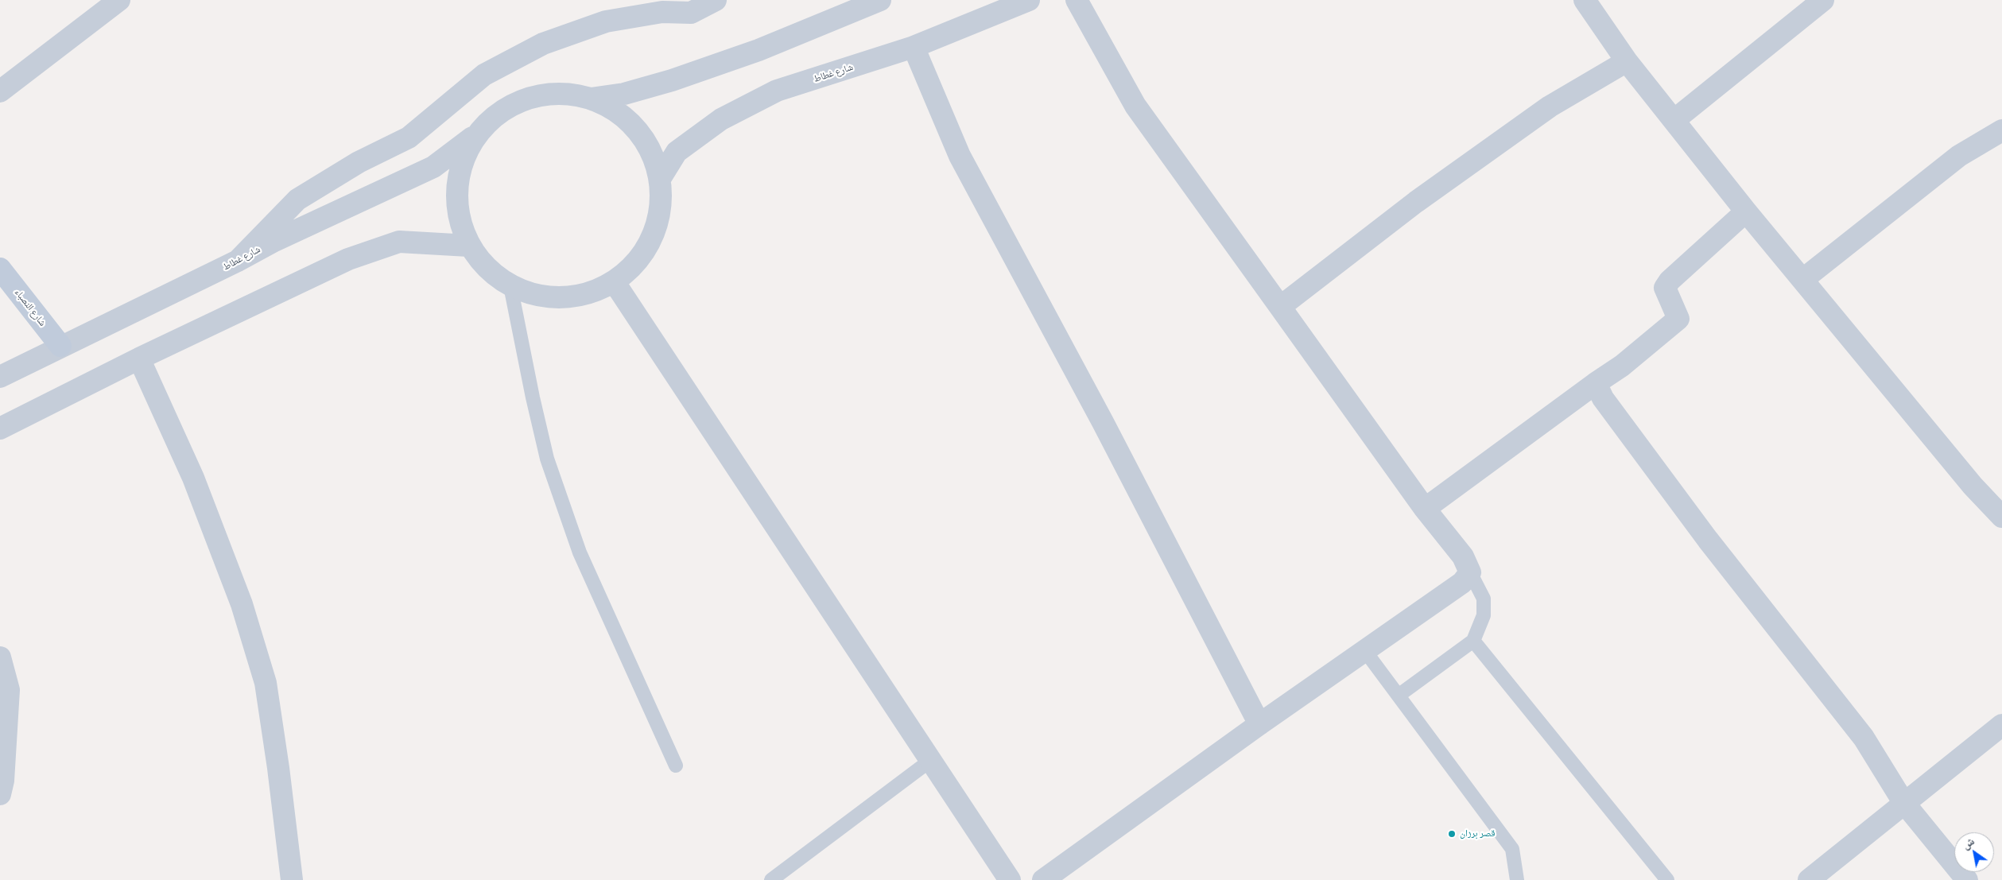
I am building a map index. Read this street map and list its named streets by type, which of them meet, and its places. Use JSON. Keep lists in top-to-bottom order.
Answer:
{
  "streets": {
    "street": ["شارع غطاط", "شارع النصباء"]
  },
  "crossings": [
    ["شارع غطاط", "شارع النصباء"]
  ],
  "places": ["قصر برزان"],
  "north": "top left"
}
